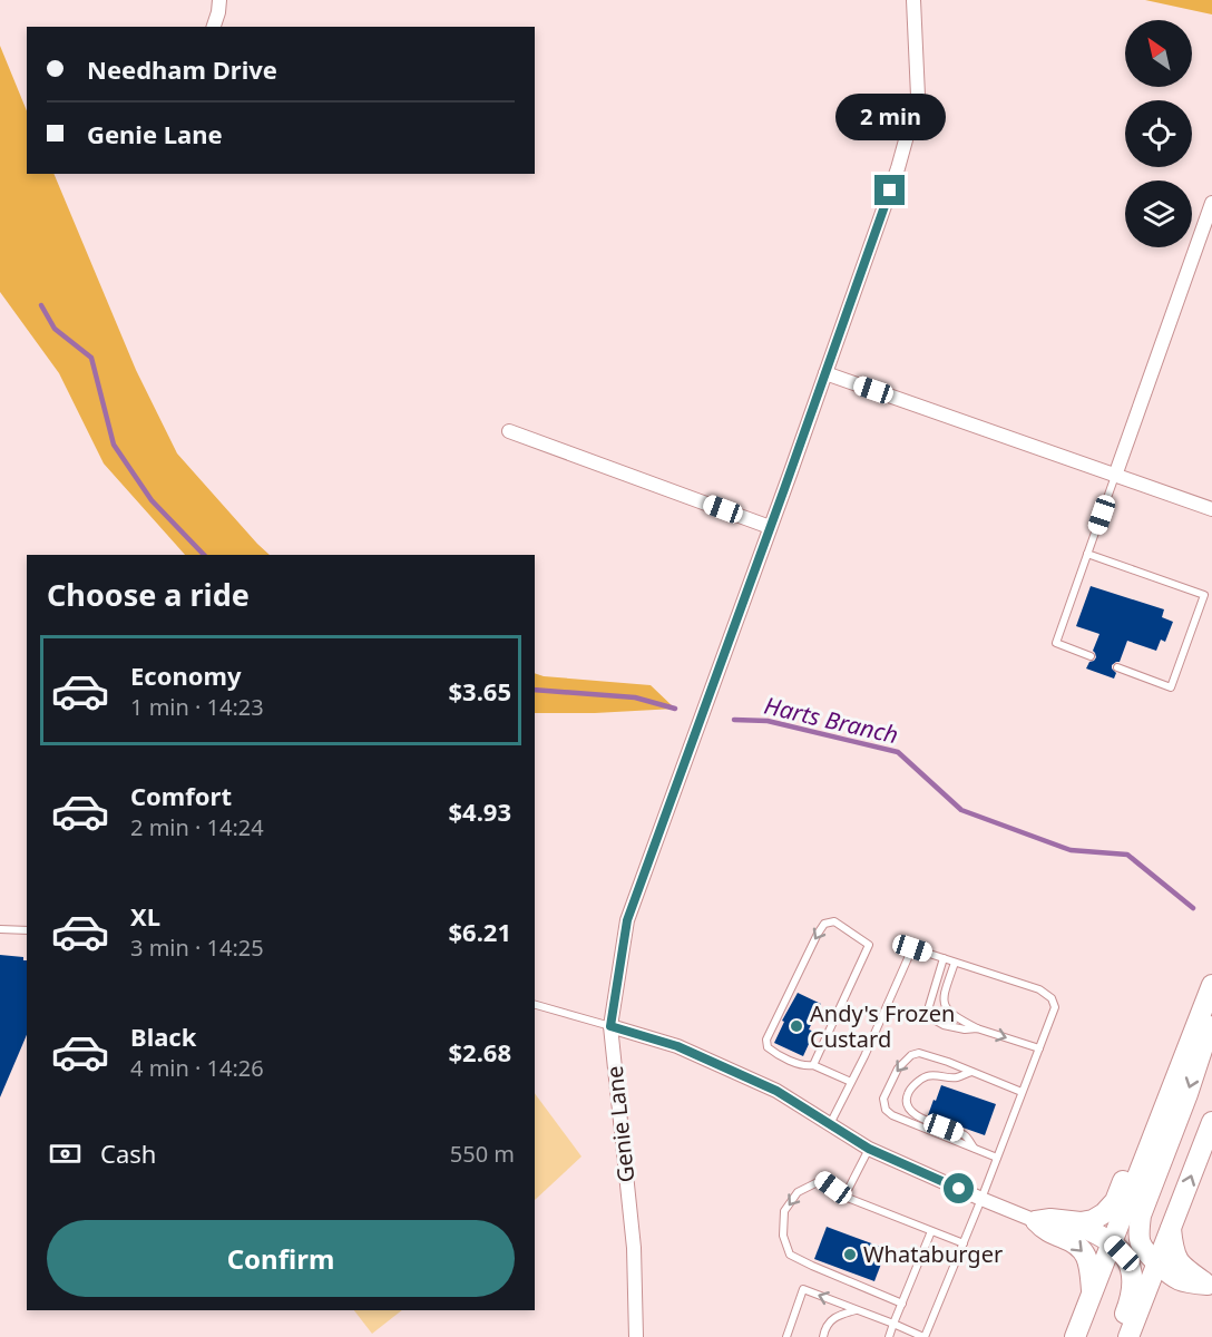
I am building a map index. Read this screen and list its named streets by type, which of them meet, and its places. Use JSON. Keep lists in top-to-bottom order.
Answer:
{
  "streets": {
    "street": ["Genie Lane"]
  },
  "water": ["Harts Branch"],
  "places": ["Andy's Frozen Custard", "Whataburger"],
  "north": "top left",
  "page": {
    "banner": ["Needham Drive", "Genie Lane"],
    "bubble": "2 min",
    "heading": "Choose a ride",
    "list": [
      {
        "name": "Economy",
        "note": "1 min · 14:23",
        "value": "$3.65"
      },
      {
        "name": "Comfort",
        "note": "2 min · 14:24",
        "value": "$4.93"
      },
      {
        "name": "XL",
        "note": "3 min · 14:25",
        "value": "$6.21"
      },
      {
        "name": "Black",
        "note": "4 min · 14:26",
        "value": "$2.68"
      }
    ],
    "pay": ["Cash", "550 m"],
    "buttons": "Confirm"
  }
}
